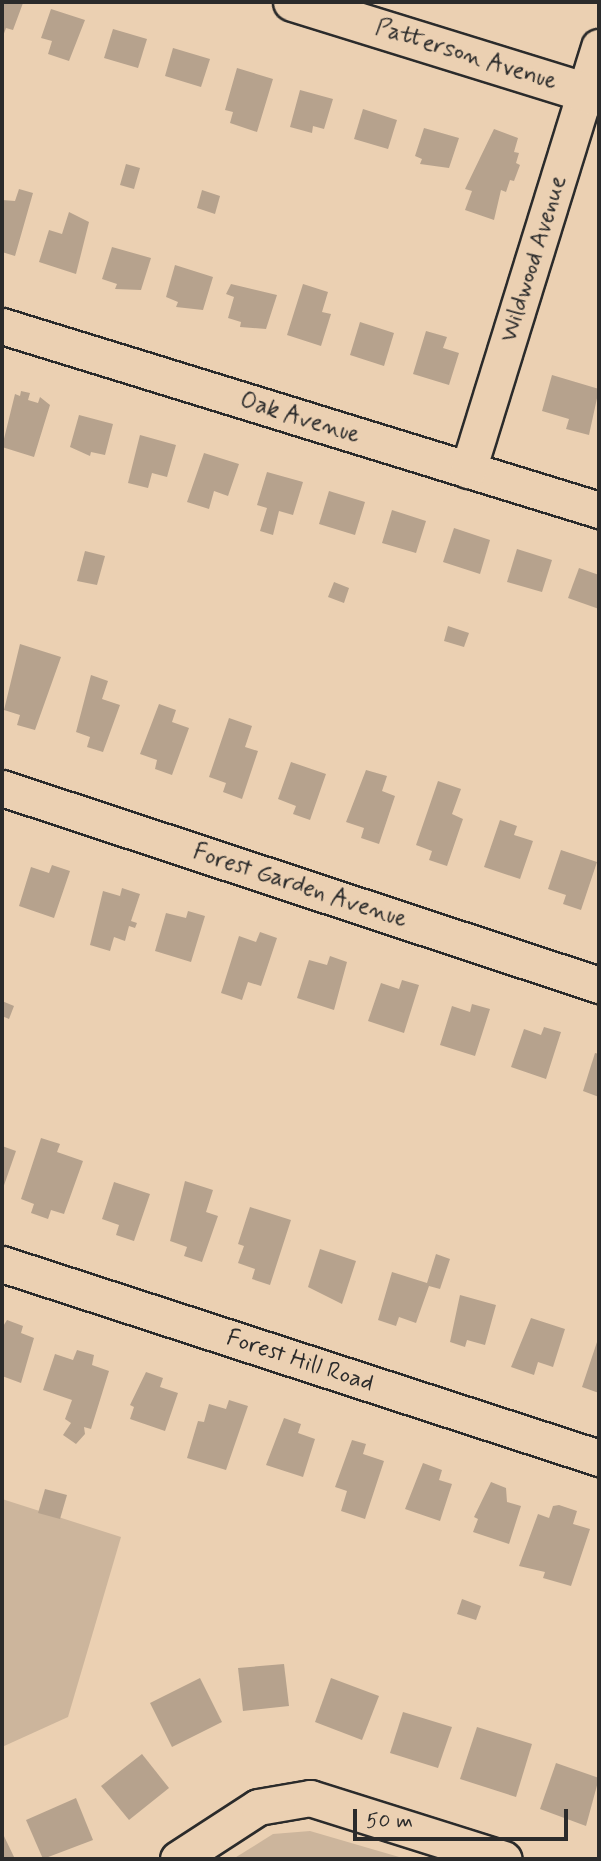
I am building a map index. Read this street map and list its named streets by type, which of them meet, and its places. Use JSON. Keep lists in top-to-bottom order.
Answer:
{
  "streets": {
    "main road": ["Patterson Avenue"],
    "street": [
      "Wildwood Avenue",
      "Oak Avenue",
      "Forest Garden Avenue",
      "Forest Hill Road"
    ]
  },
  "crossings": [
    ["Patterson Avenue", "Wildwood Avenue"],
    ["Wildwood Avenue", "Oak Avenue"]
  ],
  "scale_bar": "50 m"
}
